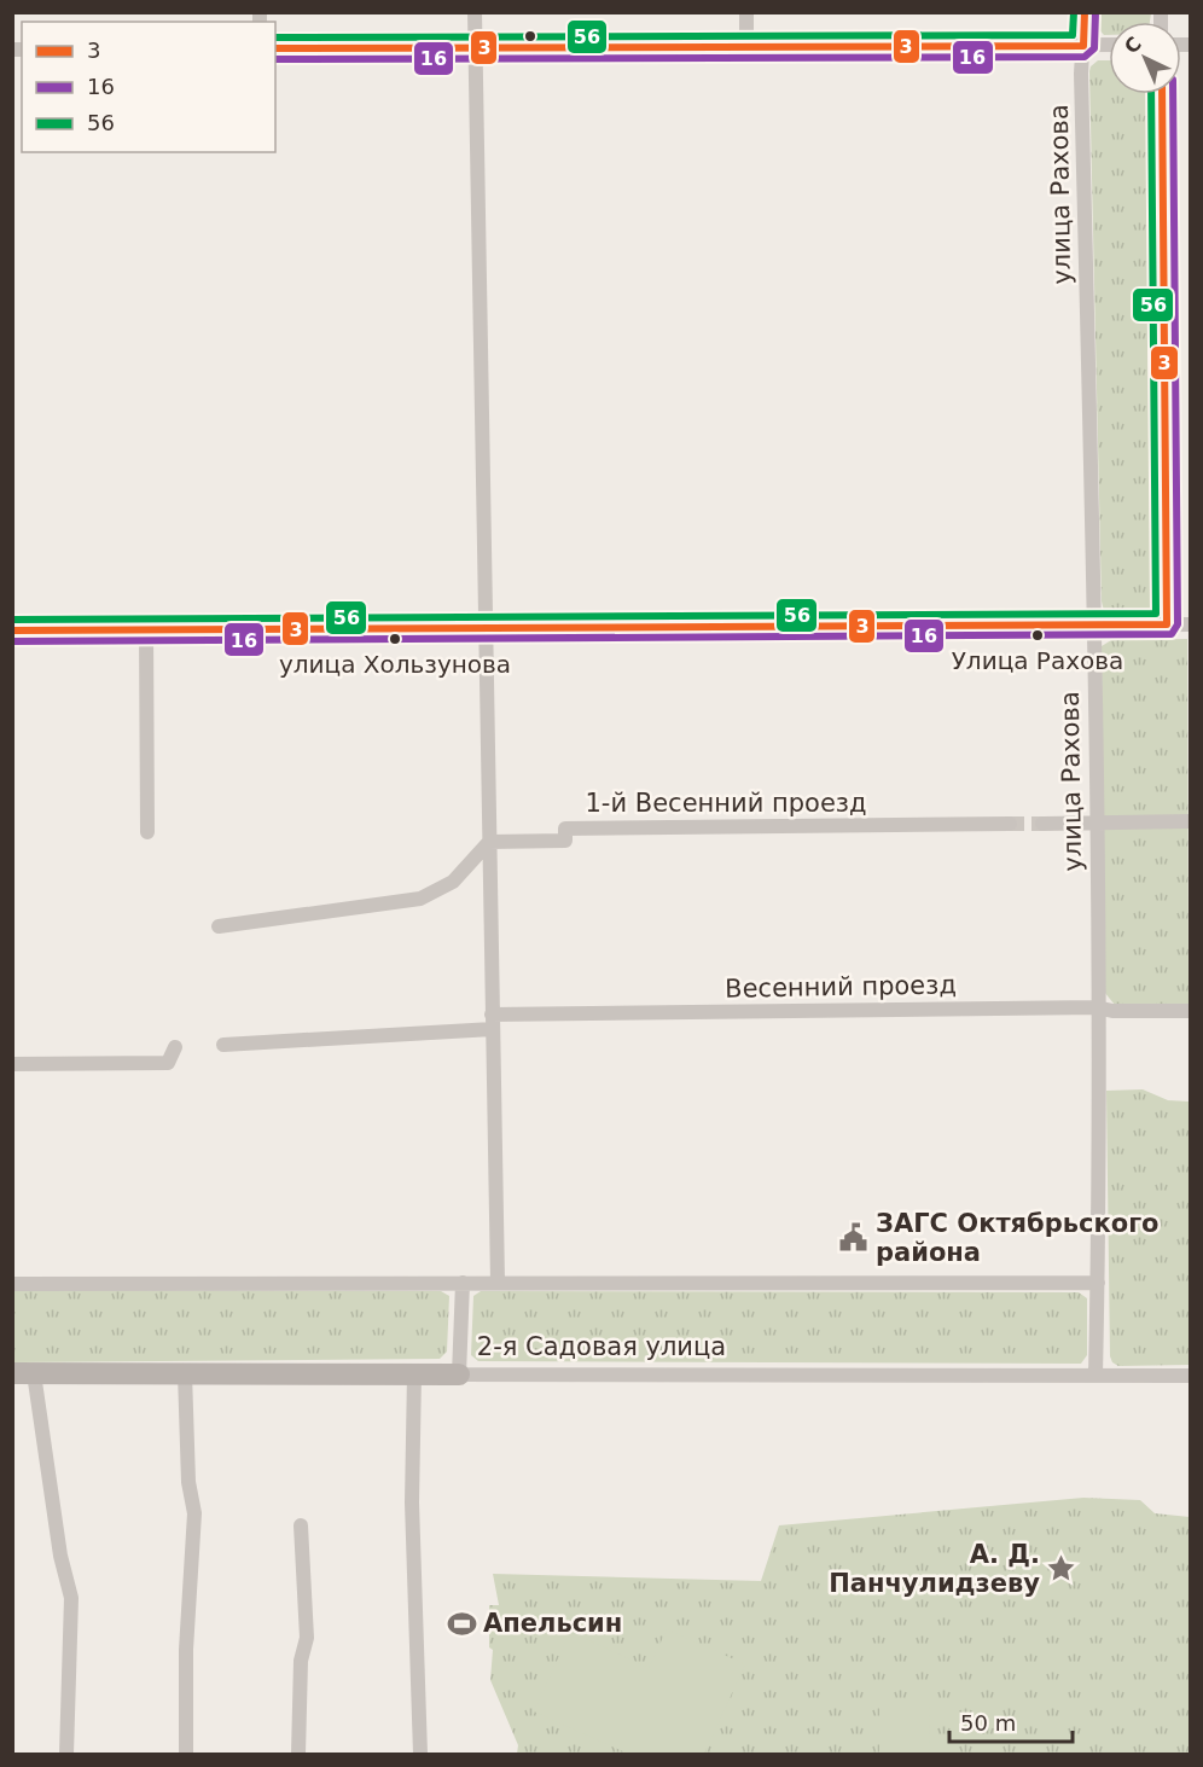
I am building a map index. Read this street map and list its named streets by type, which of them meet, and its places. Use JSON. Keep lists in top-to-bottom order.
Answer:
{
  "streets": {
    "street": [
      "улица Рахова",
      "1-й Весенний проезд",
      "Весенний проезд",
      "2-я Садовая улица"
    ]
  },
  "crossings": [
    ["улица Рахова", "Весенний проезд"],
    ["улица Рахова", "2-я Садовая улица"]
  ],
  "places": {
    "other": ["Улица Рахова", "улица Хользунова"],
    "public building": ["ЗАГС Октябрьского района"],
    "place": ["А. Д. Панчулидзеву"],
    "sports": ["Апельсин"]
  },
  "lines": ["transit line 3", "transit line 16", "transit line 56"],
  "legend": ["3", "16", "56"],
  "scale_bar": "50 m",
  "north": "top left"
}
